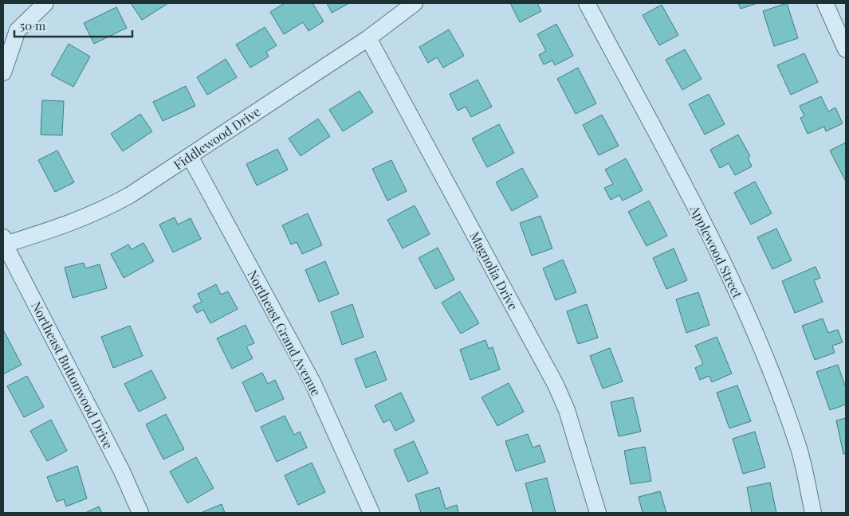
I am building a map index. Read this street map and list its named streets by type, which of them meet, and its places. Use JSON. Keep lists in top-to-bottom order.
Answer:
{
  "streets": {
    "street": [
      "Fiddlewood Drive",
      "Applewood Street",
      "Magnolia Drive",
      "Northeast Grand Avenue",
      "Northeast Buttonwood Drive"
    ]
  },
  "crossings": [
    ["Fiddlewood Drive", "Magnolia Drive"],
    ["Fiddlewood Drive", "Northeast Grand Avenue"],
    ["Fiddlewood Drive", "Northeast Buttonwood Drive"]
  ],
  "scale_bar": "50 m"
}
